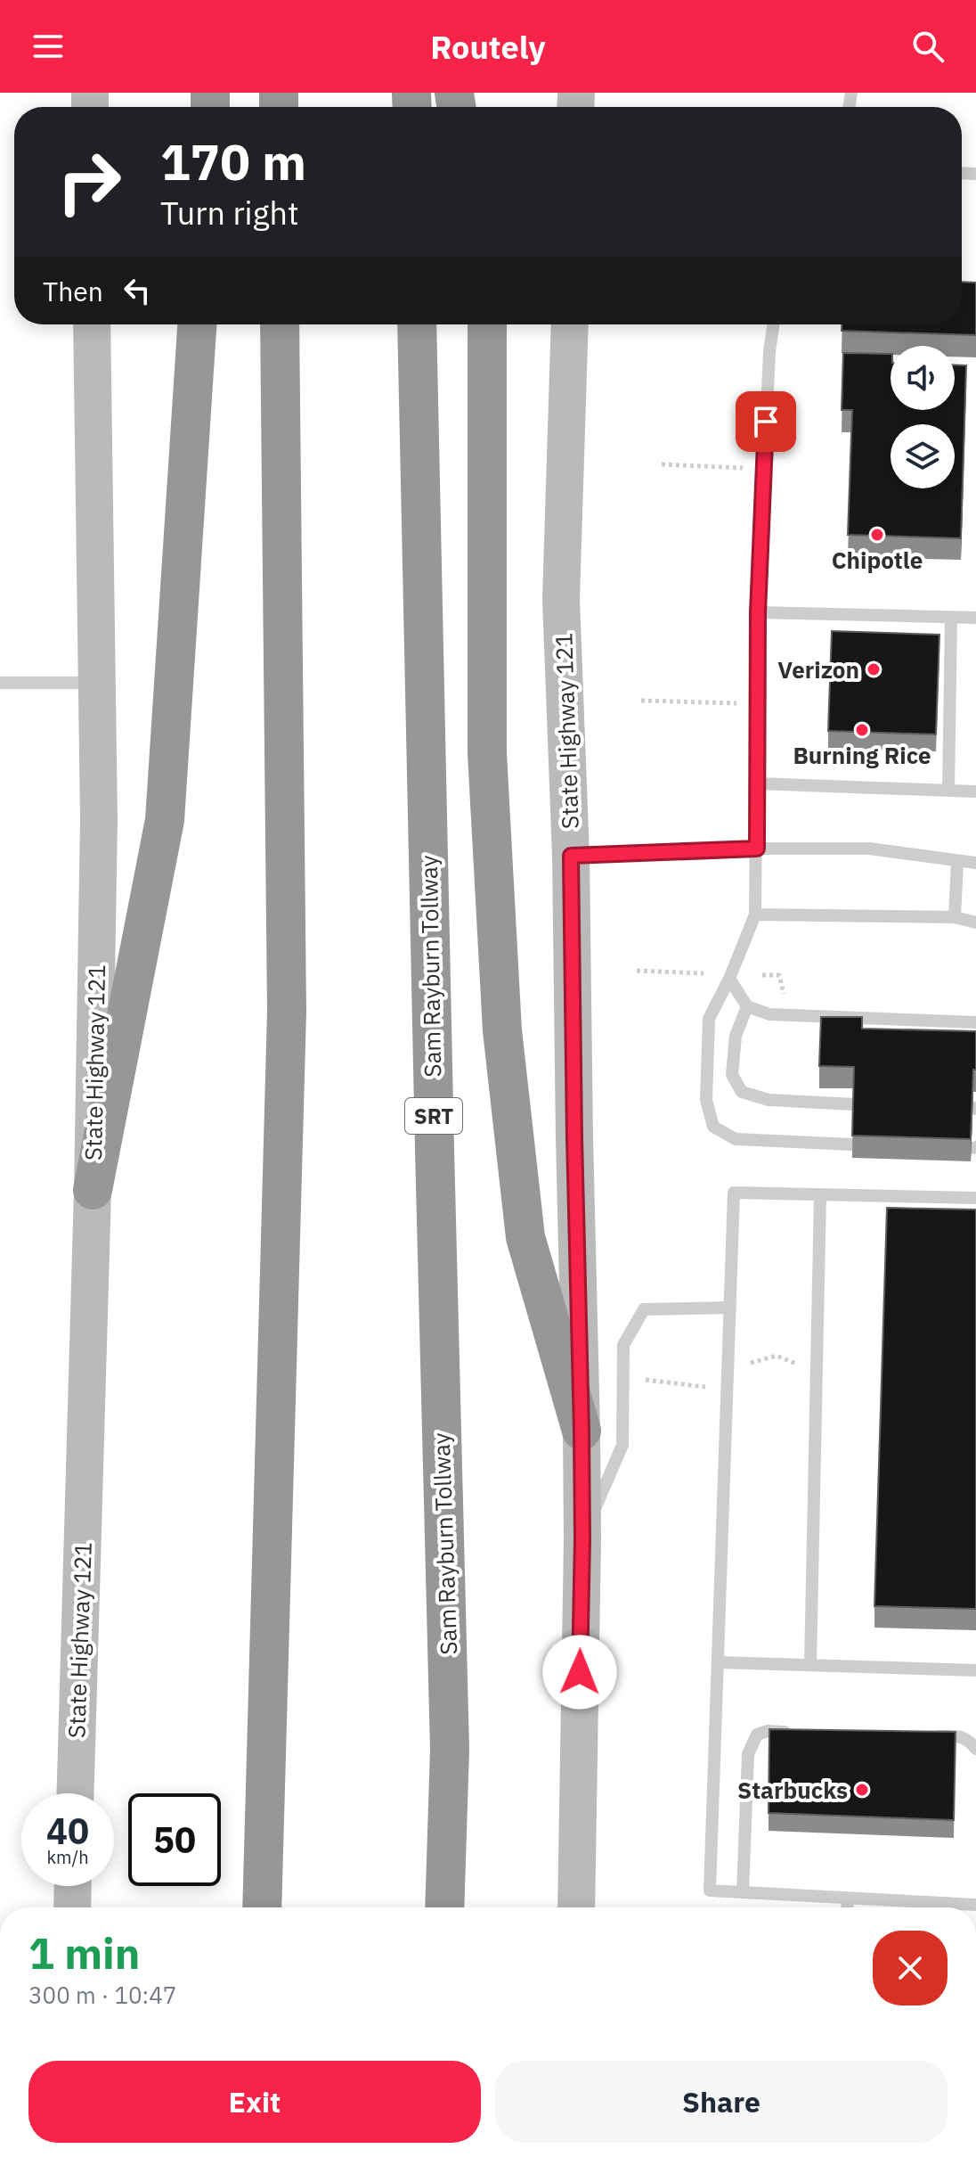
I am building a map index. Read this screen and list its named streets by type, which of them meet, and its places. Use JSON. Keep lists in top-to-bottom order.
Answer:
{
  "streets": {
    "highway": ["Sam Rayburn Tollway", "SRT"],
    "main road": ["State Highway 121"]
  },
  "places": [
    "Chipotle",
    "Verizon",
    "Burning Rice",
    "Starbucks"
  ],
  "page": {
    "header": "Routely",
    "turn": ["170 m", "Turn right"],
    "then": "Then",
    "speed": "40 km/h",
    "limit": "50",
    "heading": ["1 min", "300 m · 10:47"],
    "buttons": ["Exit", "Share"]
  }
}
